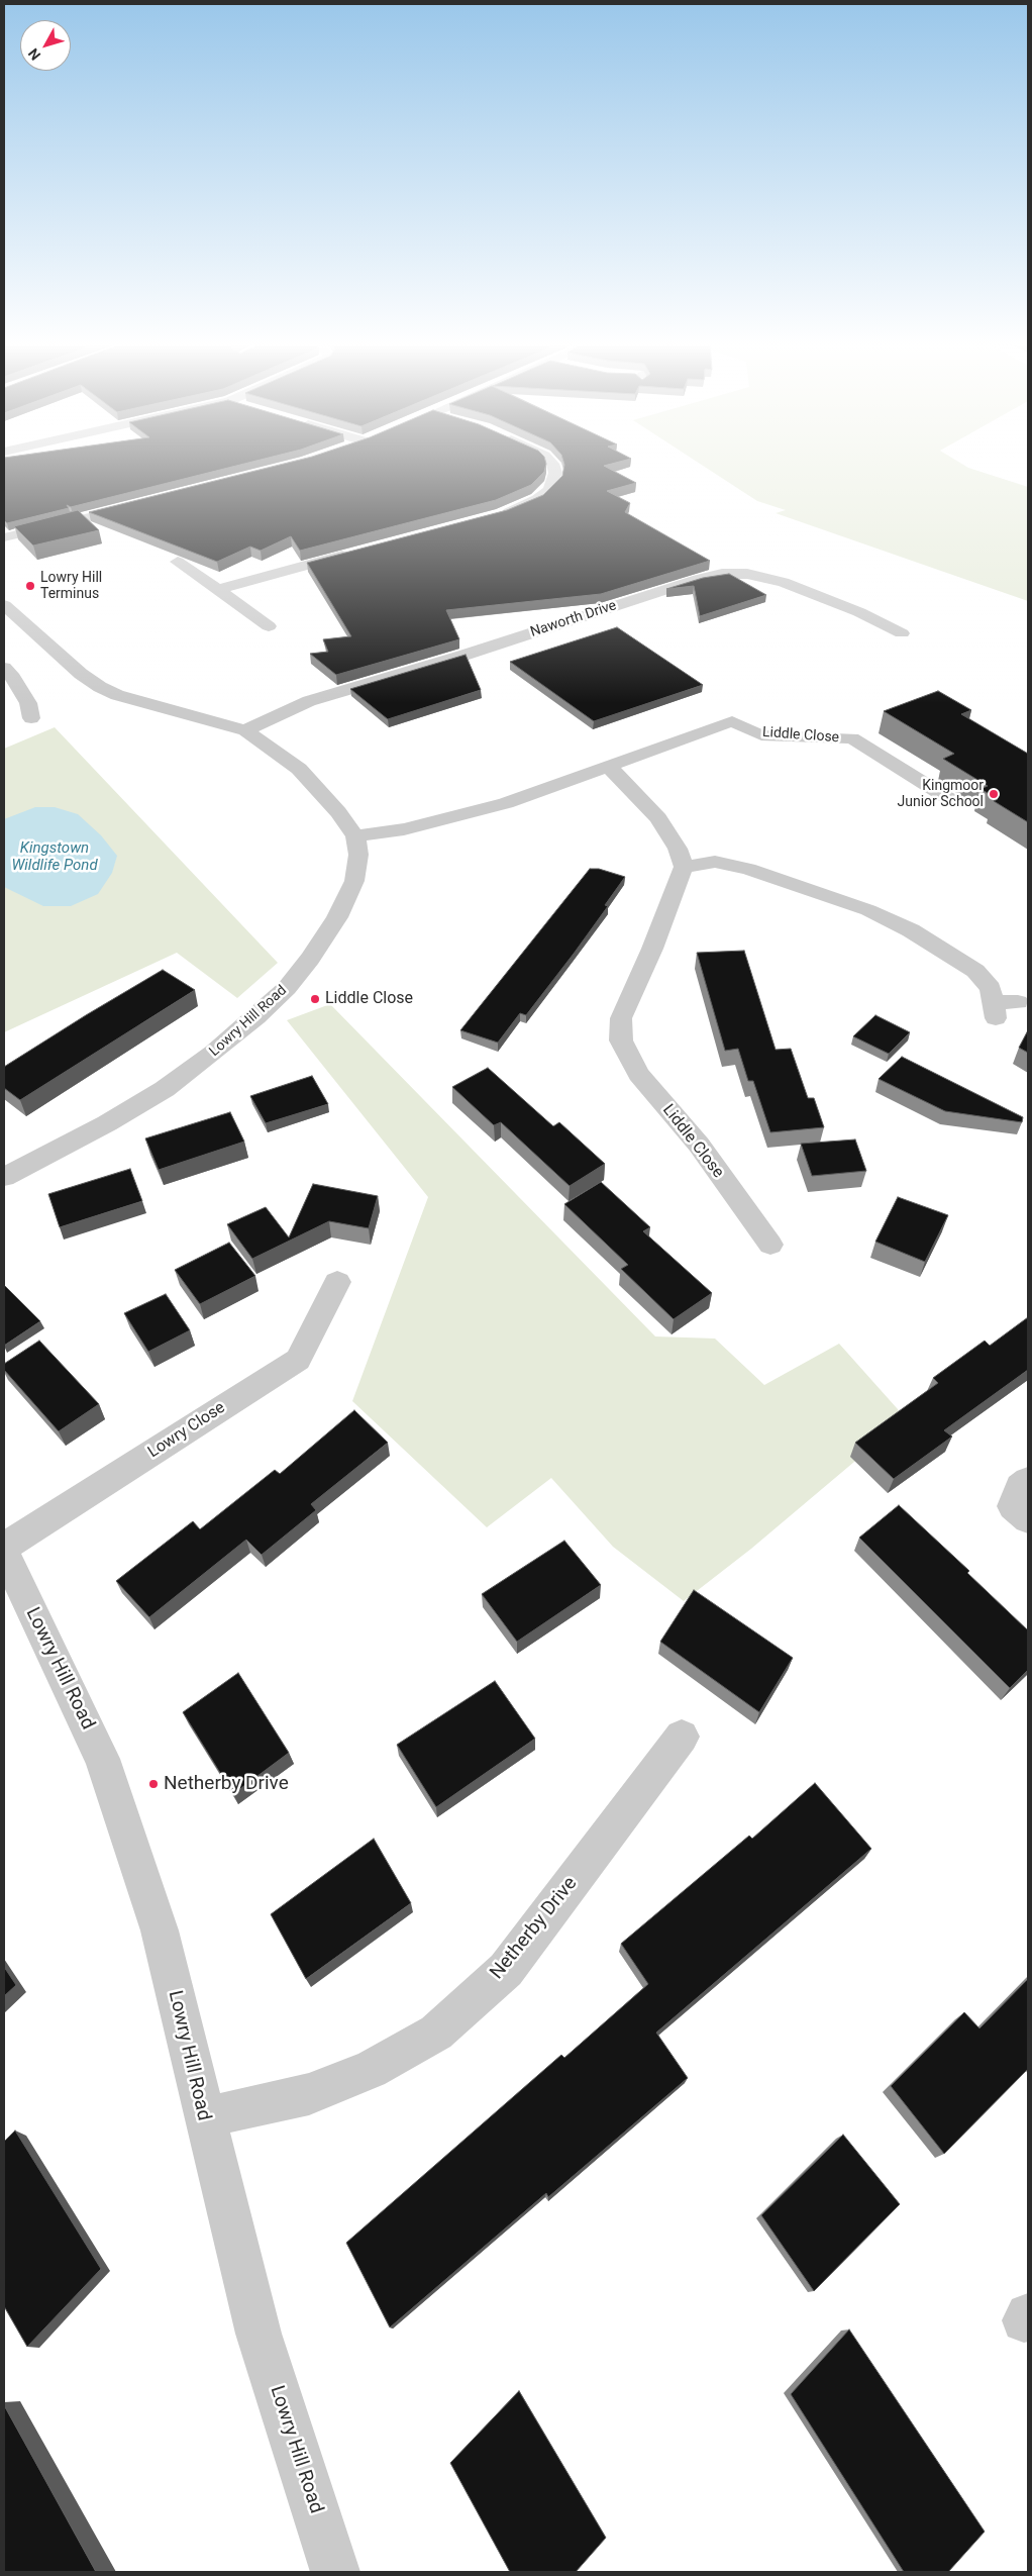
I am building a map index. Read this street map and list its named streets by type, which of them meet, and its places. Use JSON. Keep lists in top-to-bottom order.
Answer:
{
  "streets": {
    "street": [
      "Naworth Drive",
      "Liddle Close",
      "Lowry Hill Road",
      "Lowry Close",
      "Netherby Drive"
    ]
  },
  "crossings": [
    ["Liddle Close", "Lowry Hill Road"],
    ["Lowry Hill Road", "Netherby Drive"]
  ],
  "water": ["Kingstown Wildlife Pond"],
  "places": [
    "Lowry Hill Terminus",
    "Kingmoor Junior School",
    "Liddle Close",
    "Netherby Drive"
  ],
  "north": "bottom left"
}
